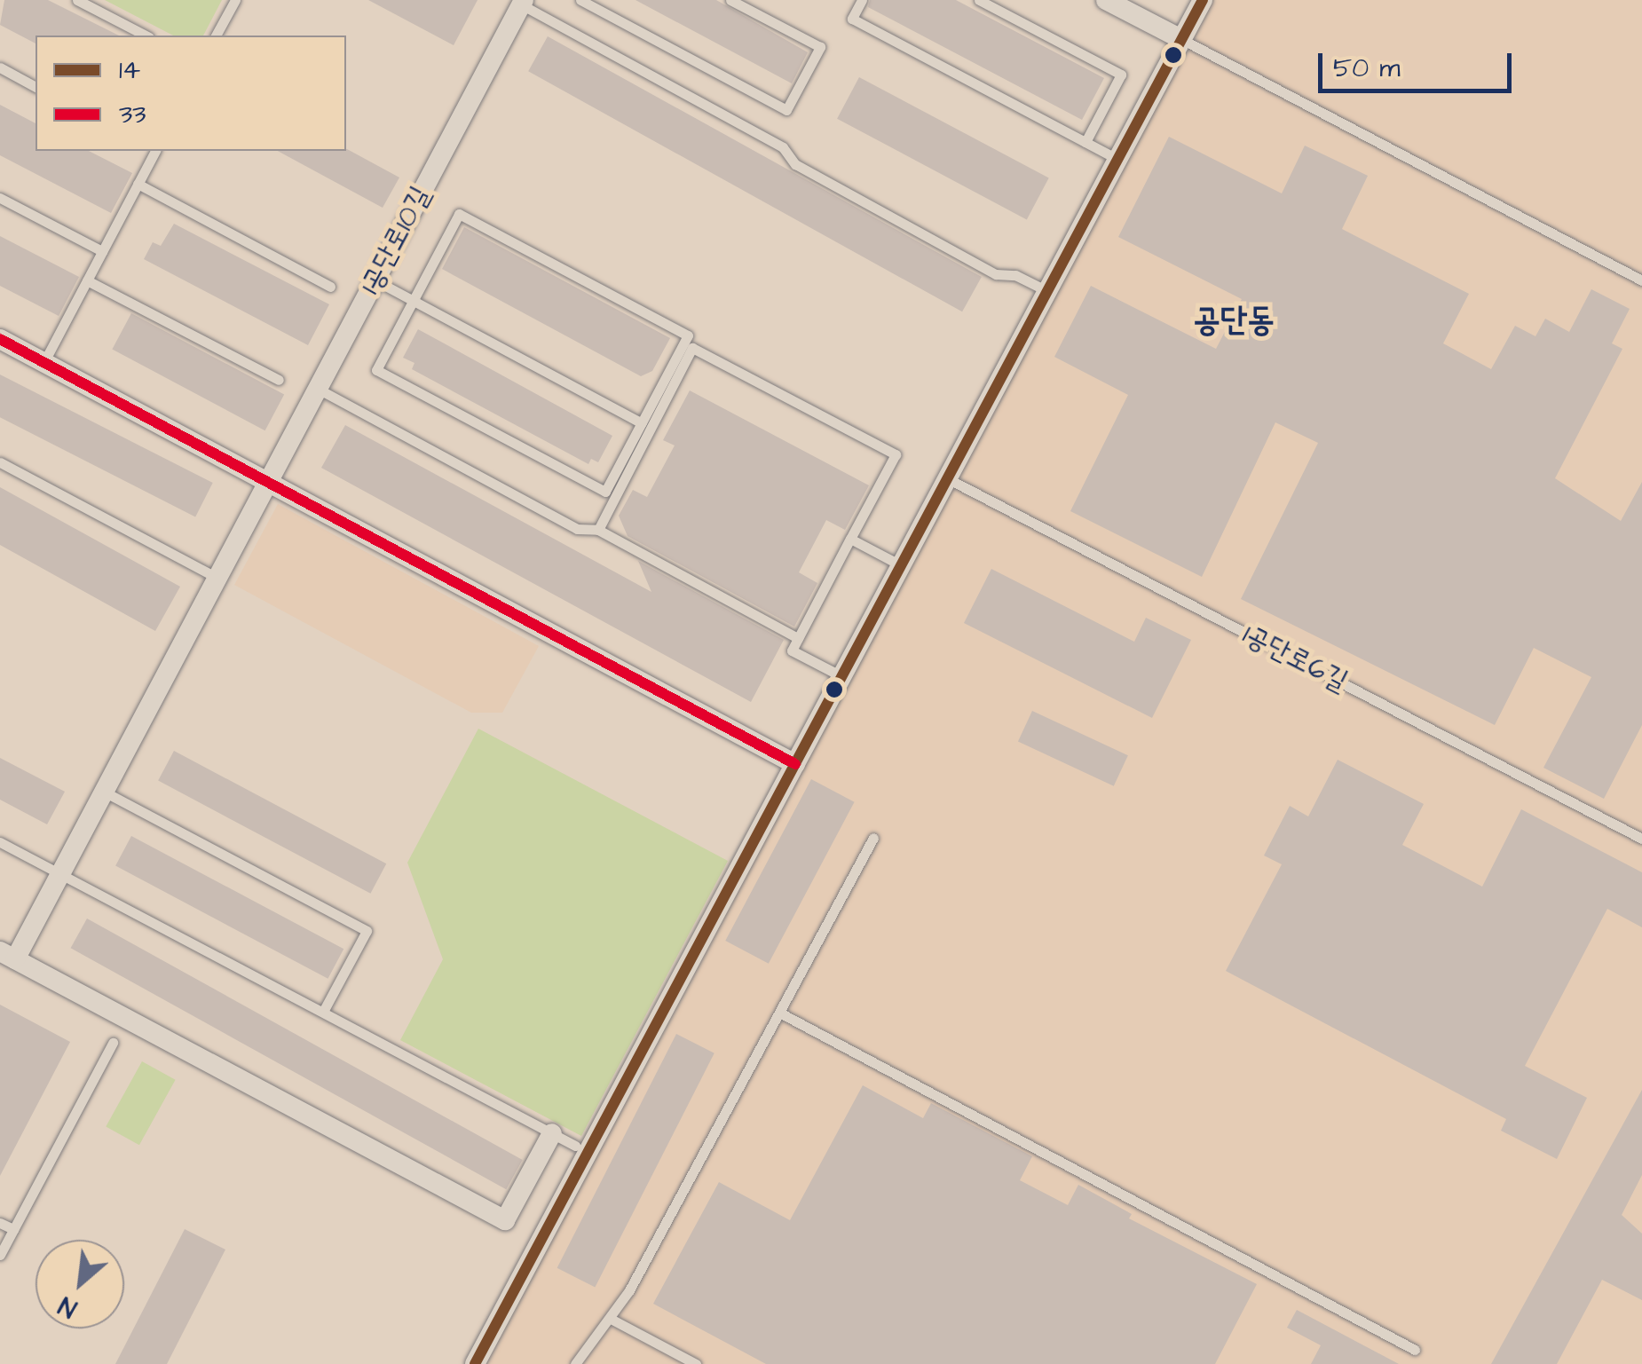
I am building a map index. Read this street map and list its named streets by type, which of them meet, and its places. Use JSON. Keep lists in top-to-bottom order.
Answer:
{
  "streets": {
    "street": ["1공단로10길"],
    "lane": ["1공단로6길"]
  },
  "districts": ["공단동"],
  "lines": ["transit line 14", "transit line 33"],
  "legend": ["14", "33"],
  "scale_bar": "50 m",
  "north": "bottom left"
}
